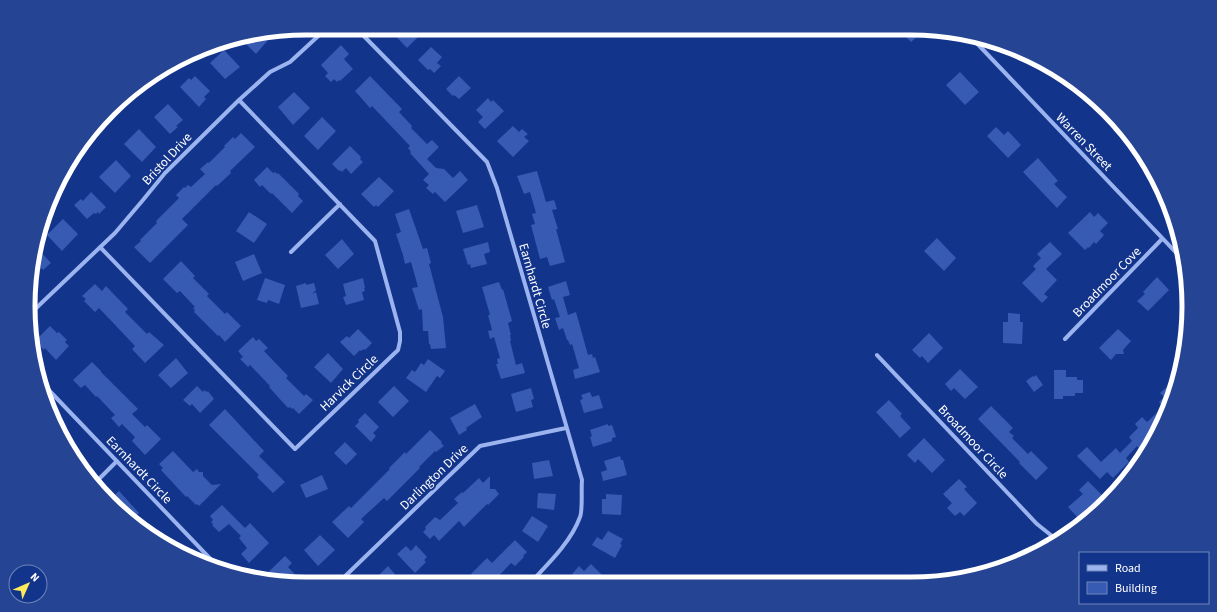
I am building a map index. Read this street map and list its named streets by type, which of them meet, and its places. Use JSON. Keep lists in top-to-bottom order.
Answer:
{
  "streets": {
    "street": [
      "Warren Street",
      "Bristol Drive",
      "Broadmoor Cove",
      "Earnhardt Circle",
      "Harvick Circle",
      "Broadmoor Circle",
      "Darlington Drive"
    ]
  },
  "crossings": [
    ["Warren Street", "Broadmoor Cove"],
    ["Bristol Drive", "Harvick Circle"],
    ["Earnhardt Circle", "Darlington Drive"]
  ],
  "legend": ["Road", "Building"],
  "north": "top right"
}
